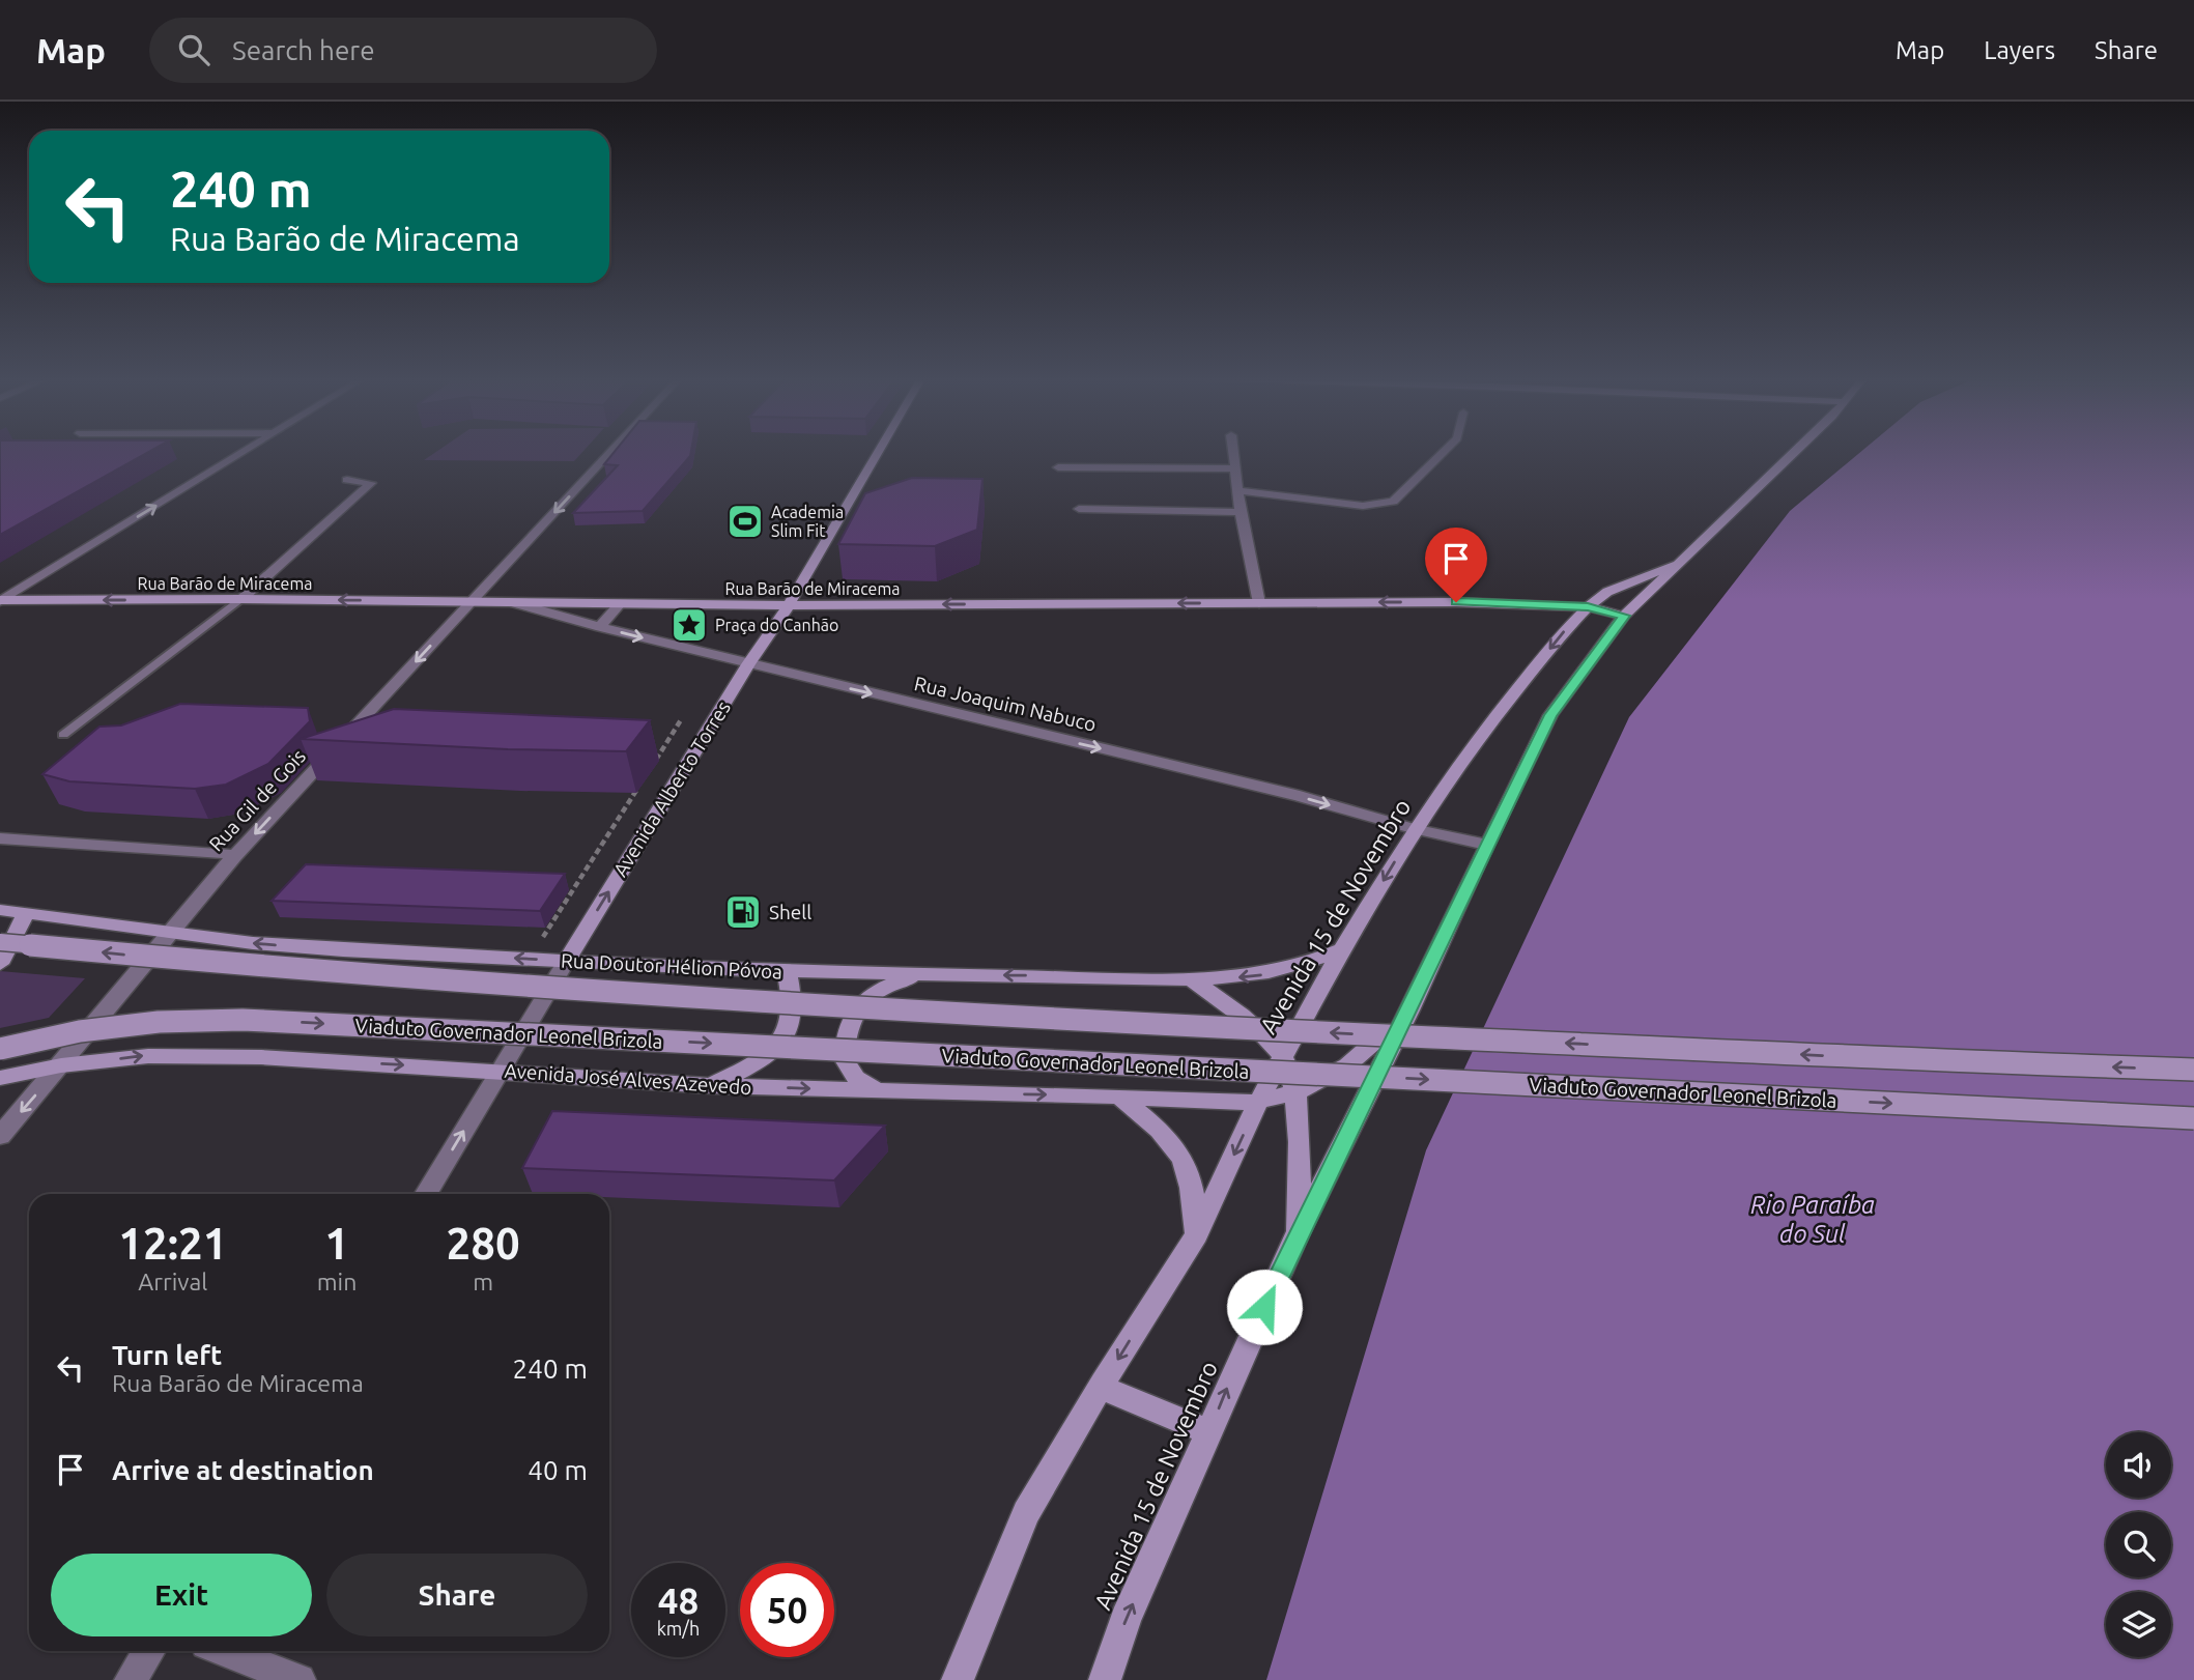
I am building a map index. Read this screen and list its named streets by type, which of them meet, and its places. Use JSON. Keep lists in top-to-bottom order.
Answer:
{
  "streets": {
    "main road": [
      "Rua Barão de Miracema",
      "Avenida Alberto Torres",
      "Avenida 15 de Novembro",
      "Rua Doutor Hélion Póvoa",
      "Viaduto Governador Leonel Brizola",
      "Avenida José Alves Azevedo"
    ],
    "street": ["Rua Joaquim Nabuco", "Rua Gil de Gois"]
  },
  "crossings": [
    ["Rua Barão de Miracema", "Rua Joaquim Nabuco"],
    ["Rua Barão de Miracema", "Avenida Alberto Torres"],
    ["Rua Barão de Miracema", "Rua Gil de Gois"],
    ["Rua Barão de Miracema", "Avenida 15 de Novembro"],
    ["Rua Joaquim Nabuco", "Avenida Alberto Torres"],
    ["Rua Joaquim Nabuco", "Avenida 15 de Novembro"],
    ["Avenida Alberto Torres", "Rua Doutor Hélion Póvoa"],
    ["Avenida Alberto Torres", "Avenida José Alves Azevedo"],
    ["Rua Gil de Gois", "Rua Doutor Hélion Póvoa"],
    ["Rua Gil de Gois", "Avenida José Alves Azevedo"],
    ["Avenida 15 de Novembro", "Rua Doutor Hélion Póvoa"],
    ["Avenida 15 de Novembro", "Avenida José Alves Azevedo"]
  ],
  "one_way": [
    "Rua Barão de Miracema",
    "Rua Joaquim Nabuco",
    "Avenida Alberto Torres",
    "Rua Gil de Gois",
    "Rua Doutor Hélion Póvoa",
    "Avenida José Alves Azevedo"
  ],
  "water": ["Rio Paraíba do Sul"],
  "places": {
    "sports": ["Academia Slim Fit"],
    "place": ["Praça do Canhão"],
    "fuel station": ["Shell"]
  },
  "page": {
    "header": "Map",
    "search": "Search here",
    "nav": ["Map", "Layers", "Share"],
    "turn": ["240 m", "Rua Barão de Miracema"],
    "eta": [
      "12:21",
      "Arrival",
      "1",
      "min",
      "280",
      "m"
    ],
    "list": [
      {
        "name": "Turn left",
        "note": "Rua Barão de Miracema",
        "value": "240 m"
      },
      {
        "name": "Arrive at destination",
        "value": "40 m"
      }
    ],
    "buttons": ["Exit", "Share"],
    "speed": "48 km/h",
    "limit": "50"
  }
}
